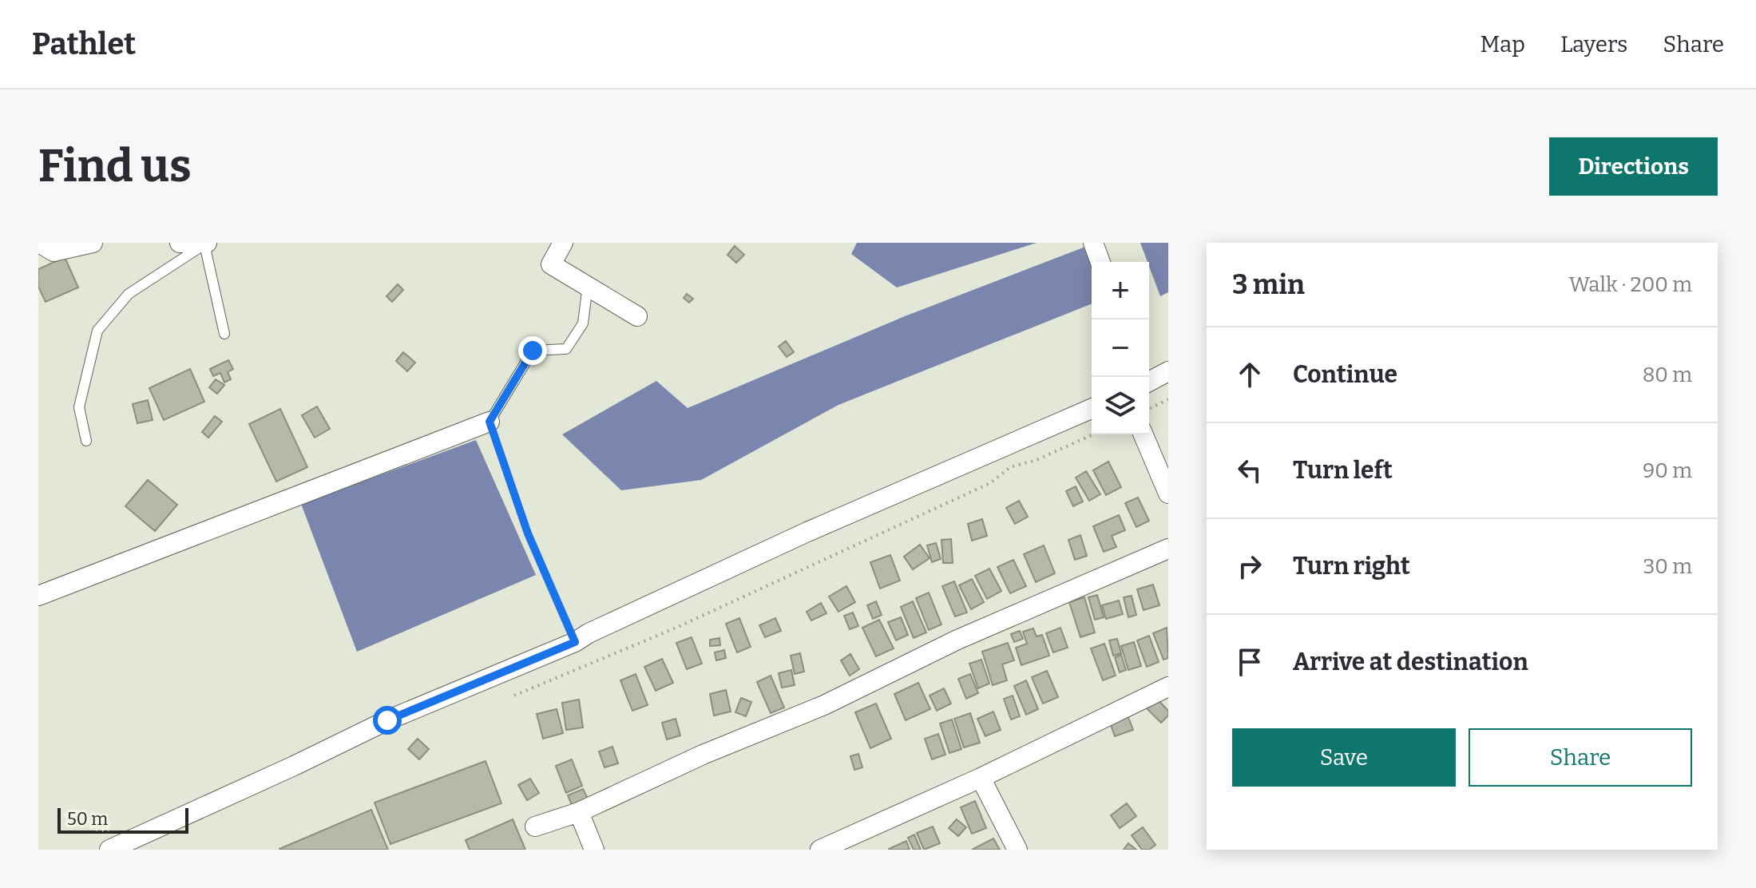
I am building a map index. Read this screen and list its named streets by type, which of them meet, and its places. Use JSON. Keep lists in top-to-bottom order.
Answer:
{
  "scale_bar": "50 m",
  "page": {
    "header": "Pathlet",
    "nav": ["Map", "Layers", "Share"],
    "buttons": [
      "Directions",
      ["Save", "Share"]
    ],
    "title": "Find us",
    "heading": ["3 min", "Walk · 200 m"],
    "map_buttons": ["+", "−"],
    "list": [
      ["Continue", "80 m"],
      ["Turn left", "90 m"],
      ["Turn right", "30 m"],
      "Arrive at destination"
    ],
    "scale": "50 m"
  }
}
